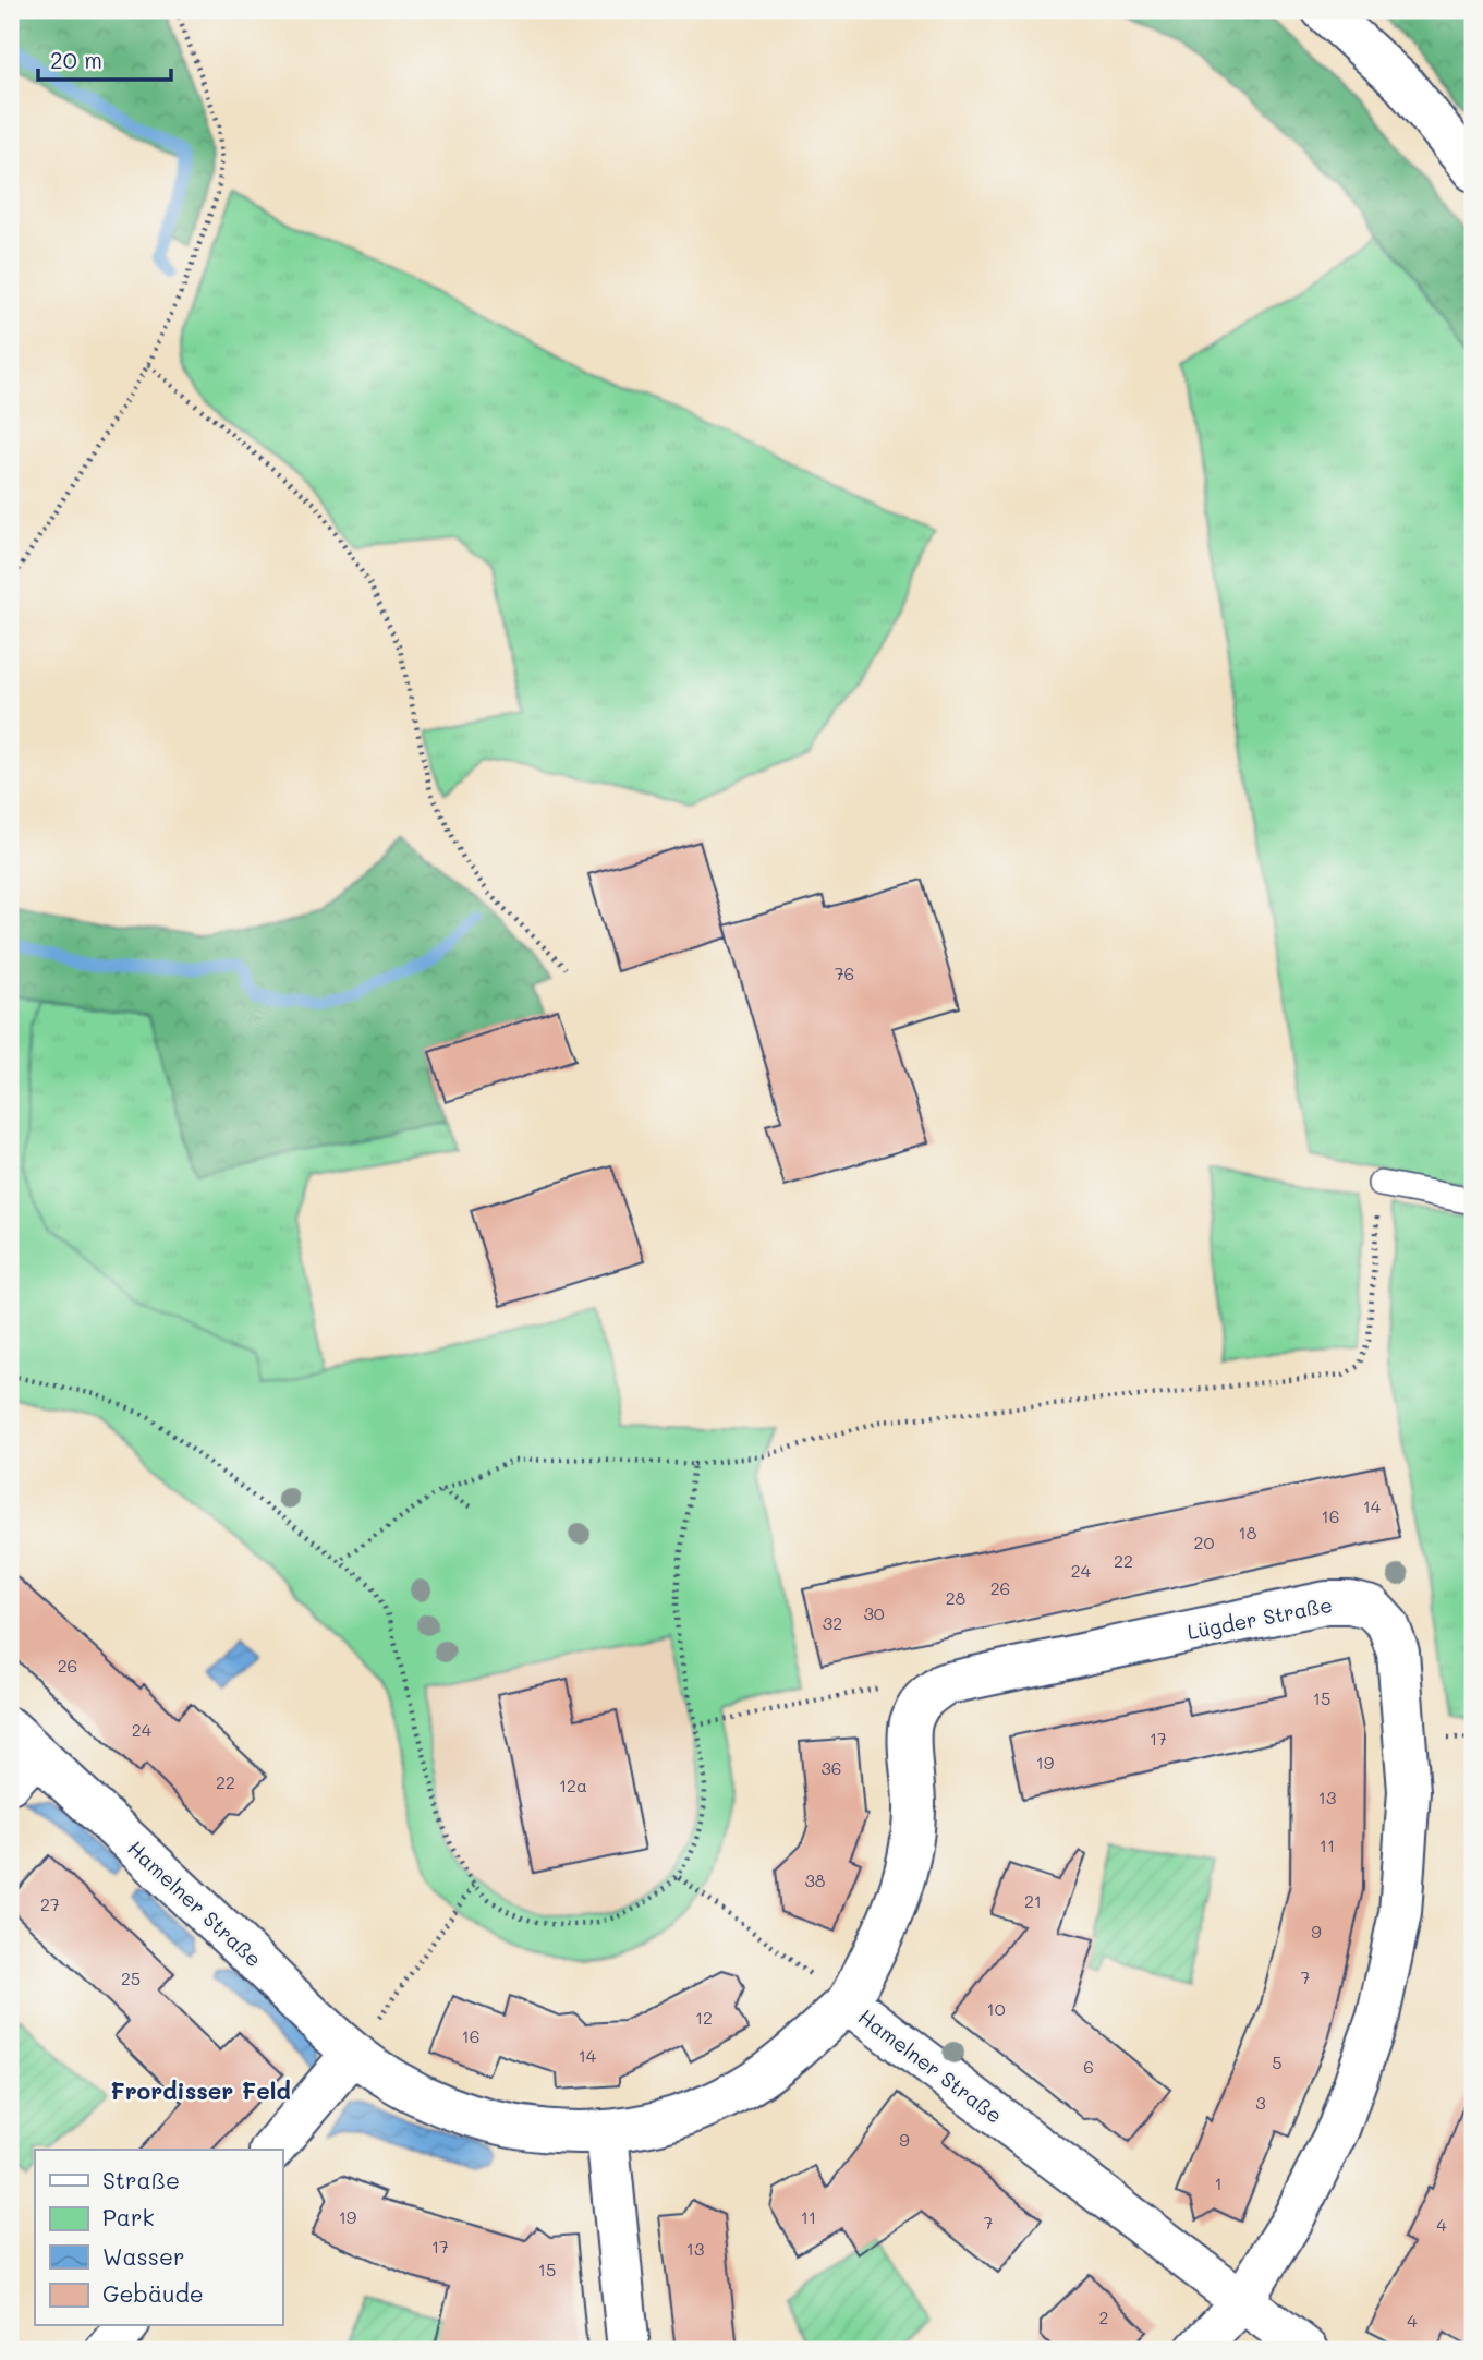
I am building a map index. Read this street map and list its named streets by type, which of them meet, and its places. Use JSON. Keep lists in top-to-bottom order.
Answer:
{
  "streets": {
    "street": ["Lügder Straße", "Hamelner Straße"]
  },
  "crossings": [
    ["Lügder Straße", "Hamelner Straße"]
  ],
  "districts": ["Frordisser Feld"],
  "house_numbers": [
    "76",
    "14",
    "16",
    "18",
    "20",
    "22",
    "24",
    "26",
    "28",
    "30",
    "32",
    "26",
    "15",
    "24",
    "17",
    "19",
    "36",
    "22",
    "12a",
    "13",
    "11",
    "38",
    "21",
    "27",
    "9",
    "7",
    "25",
    "10",
    "12",
    "16",
    "14",
    "5",
    "6",
    "3",
    "9",
    "1",
    "19",
    "11",
    "7",
    "4",
    "17",
    "13",
    "15",
    "2",
    "4"
  ],
  "legend": [
    "Straße",
    "Park",
    "Wasser",
    "Gebäude"
  ],
  "scale_bar": "20 m"
}
